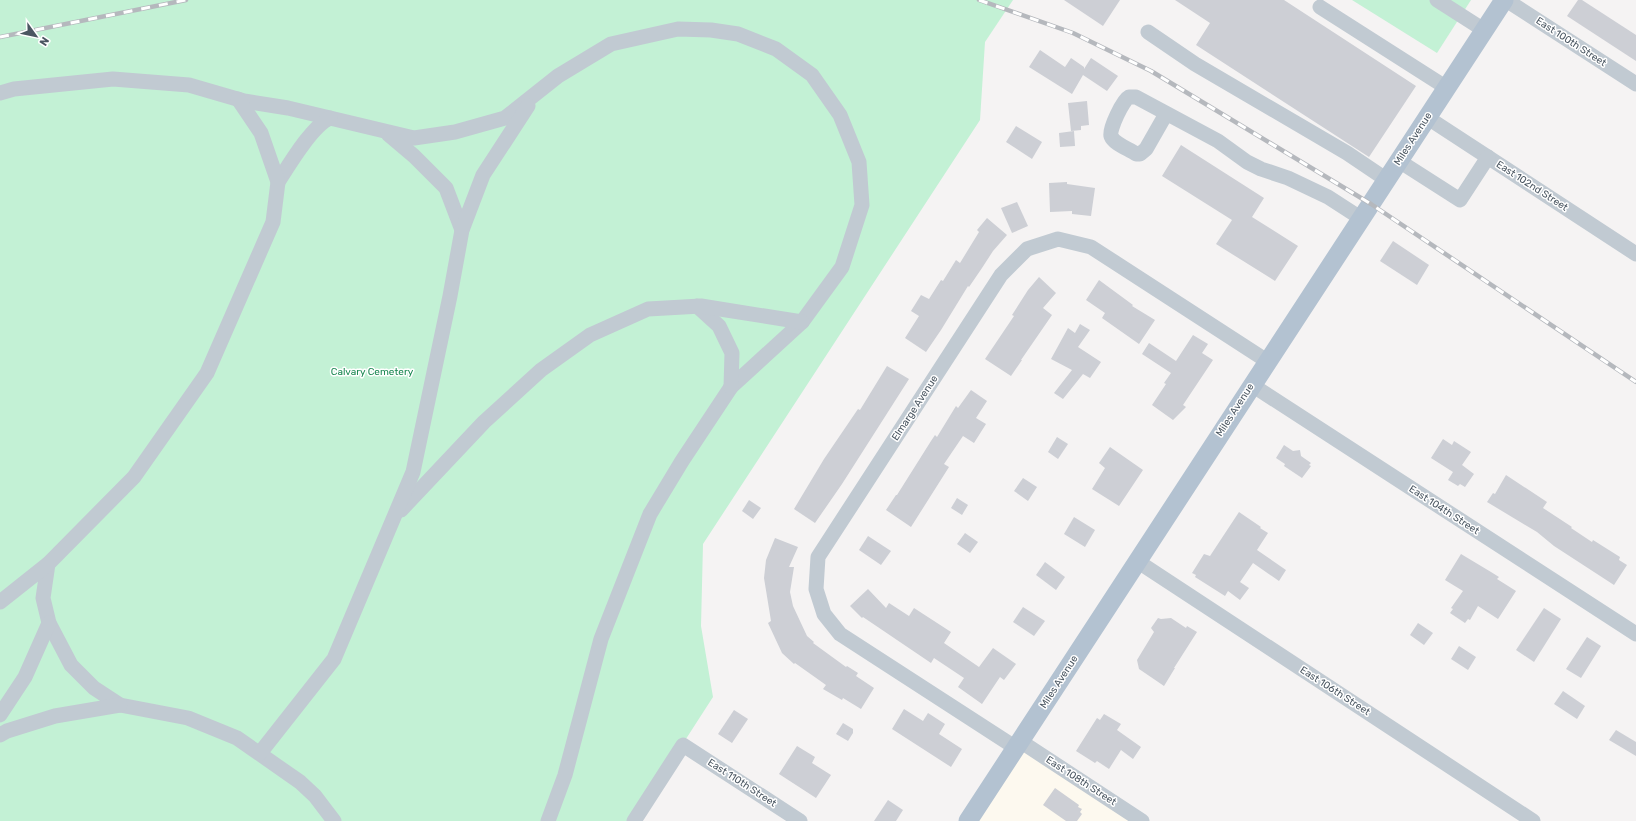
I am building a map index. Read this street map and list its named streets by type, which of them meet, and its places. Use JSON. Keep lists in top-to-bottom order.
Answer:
{
  "streets": {
    "main road": ["Miles Avenue"],
    "street": [
      "East 100th Street",
      "East 102nd Street",
      "Elmarge Avenue",
      "East 104th Street",
      "East 106th Street",
      "East 108th Street",
      "East 110th Street"
    ]
  },
  "crossings": [
    ["East 100th Street", "Miles Avenue"],
    ["Miles Avenue", "East 102nd Street"],
    ["Miles Avenue", "Elmarge Avenue"],
    ["Miles Avenue", "East 104th Street"],
    ["Miles Avenue", "East 106th Street"],
    ["Miles Avenue", "East 108th Street"],
    ["Elmarge Avenue", "East 108th Street"]
  ],
  "parks": ["Calvary Cemetery"],
  "north": "bottom right"
}
